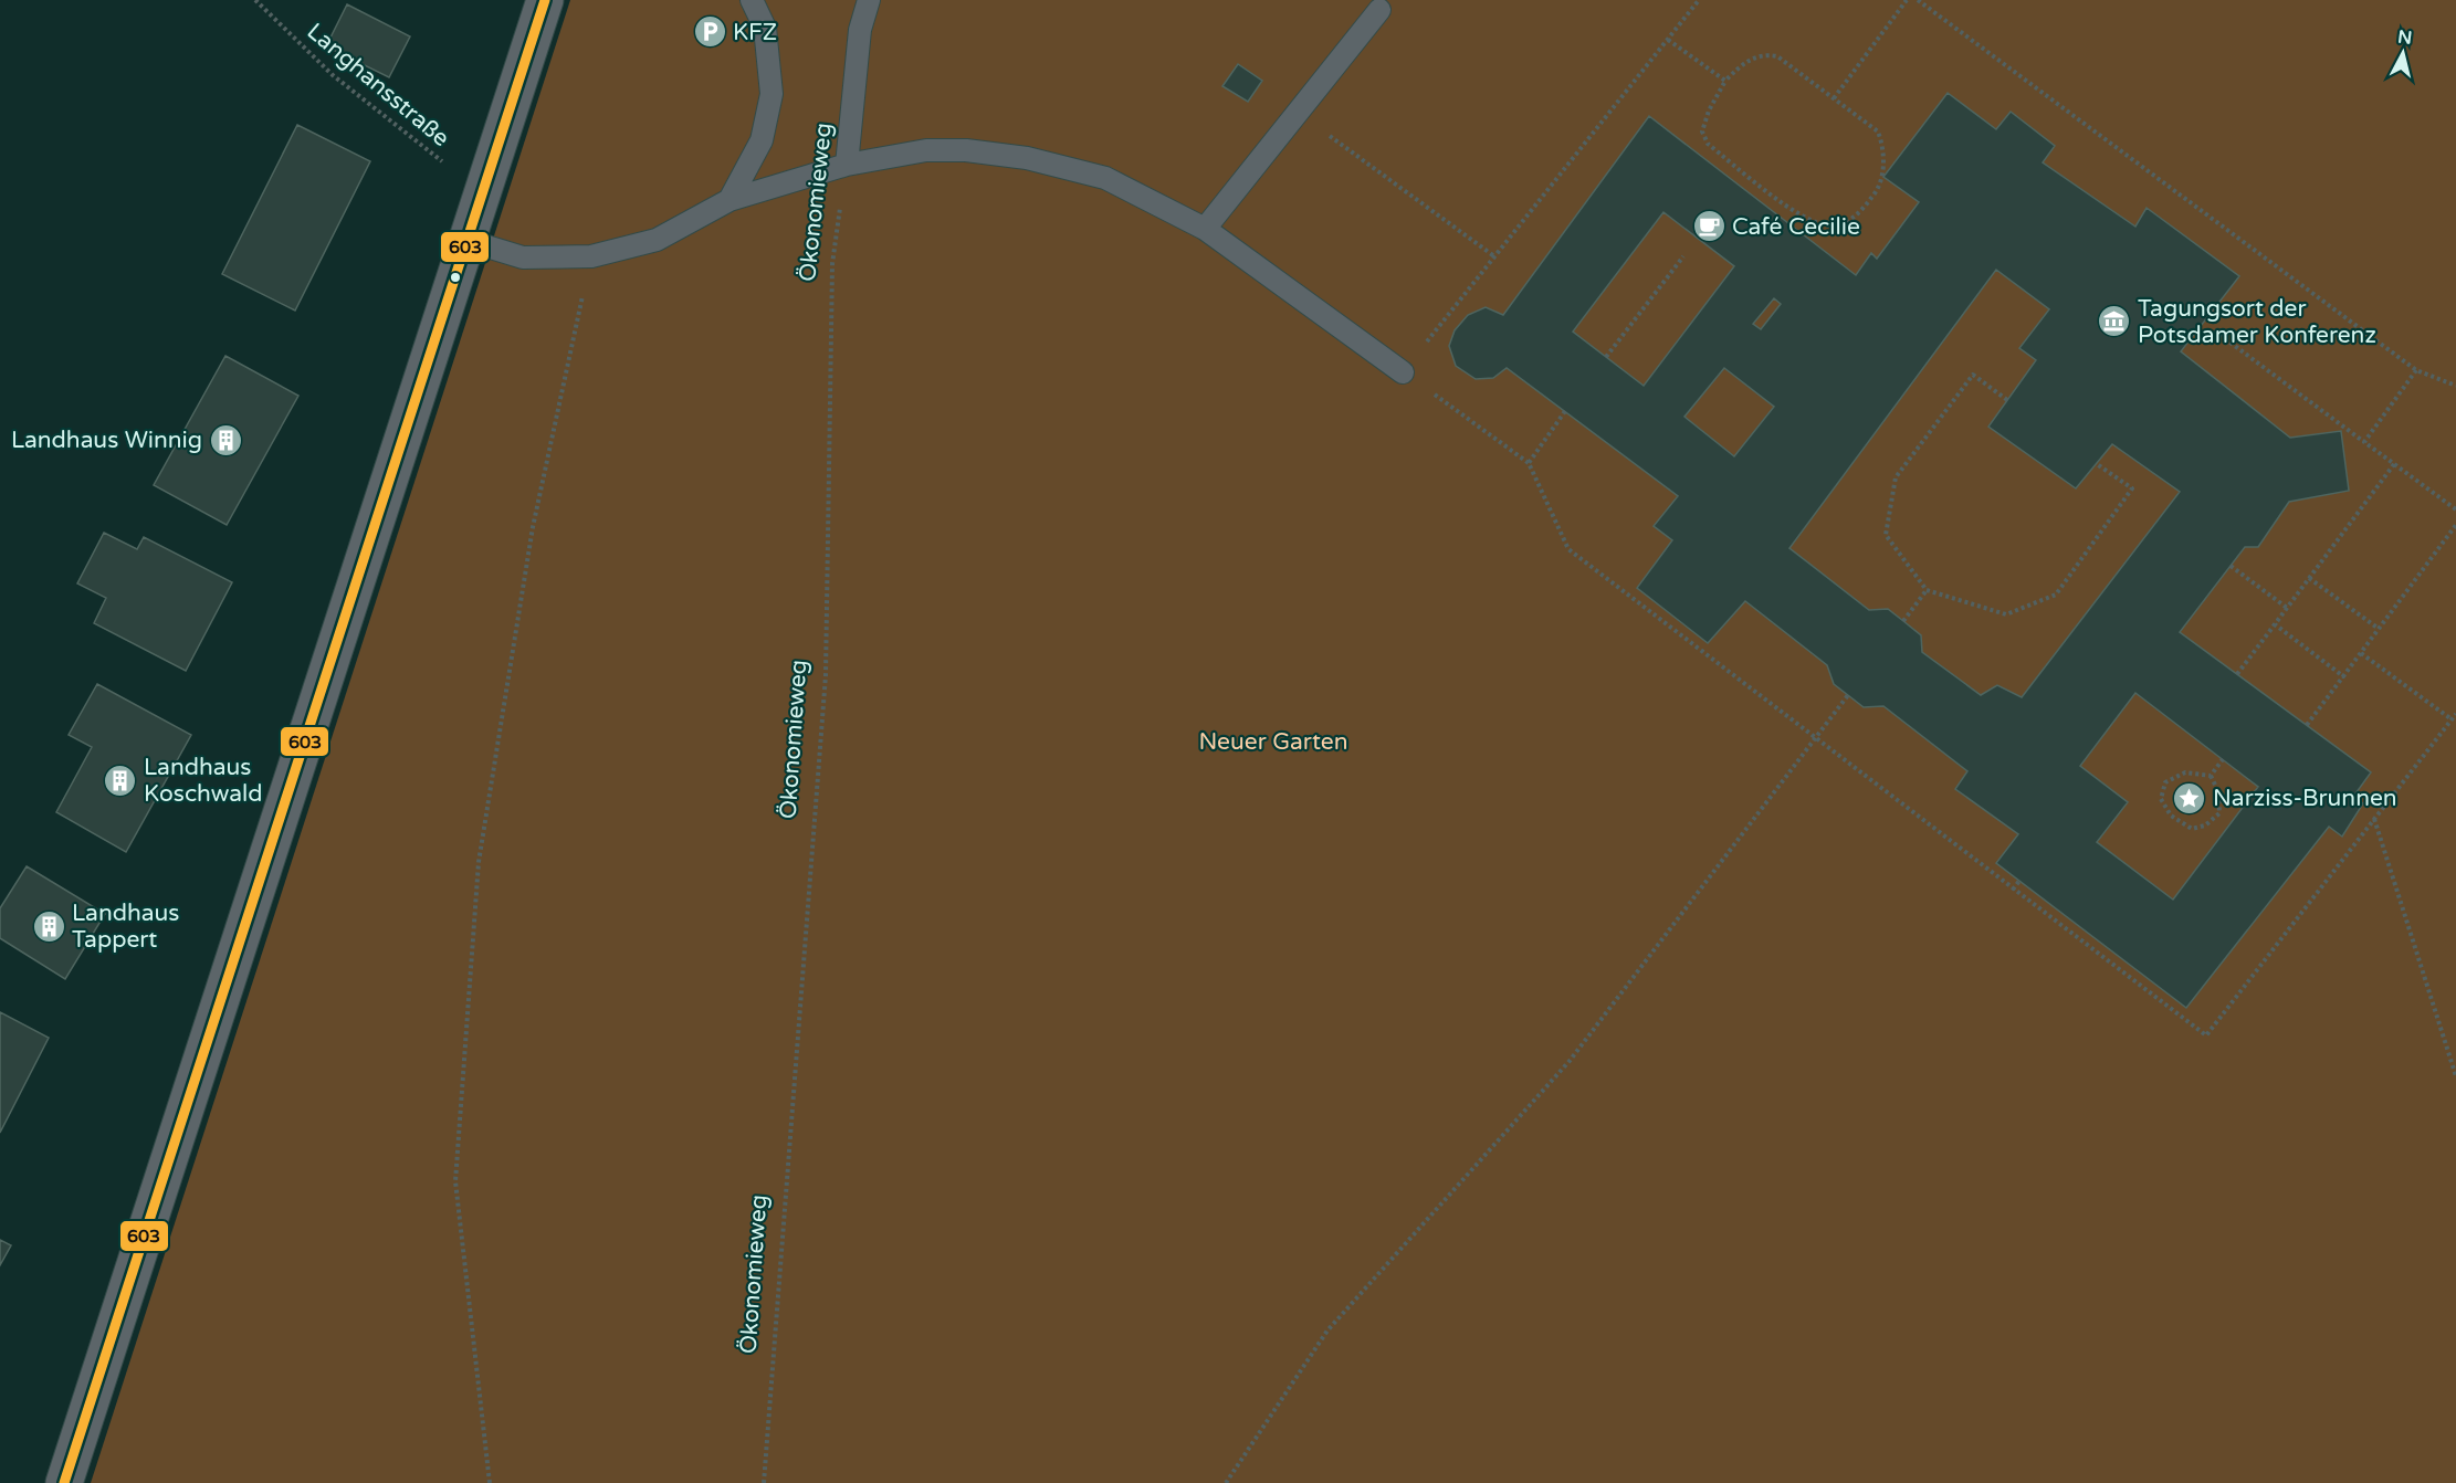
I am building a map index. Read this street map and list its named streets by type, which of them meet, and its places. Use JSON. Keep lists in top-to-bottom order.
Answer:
{
  "streets": {
    "lane": ["Ökonomieweg"],
    "path": ["Langhansstraße"]
  },
  "parks": ["Neuer Garten"],
  "places": {
    "parking": ["KFZ"],
    "cafe": ["Café Cecilie"],
    "museum": ["Tagungsort der Potsdamer Konferenz"],
    "building": ["Landhaus Winnig", "Landhaus Koschwald", "Landhaus Tappert"],
    "place": ["Narziss-Brunnen"]
  },
  "lines": ["transit line 603"],
  "north": "top"
}
